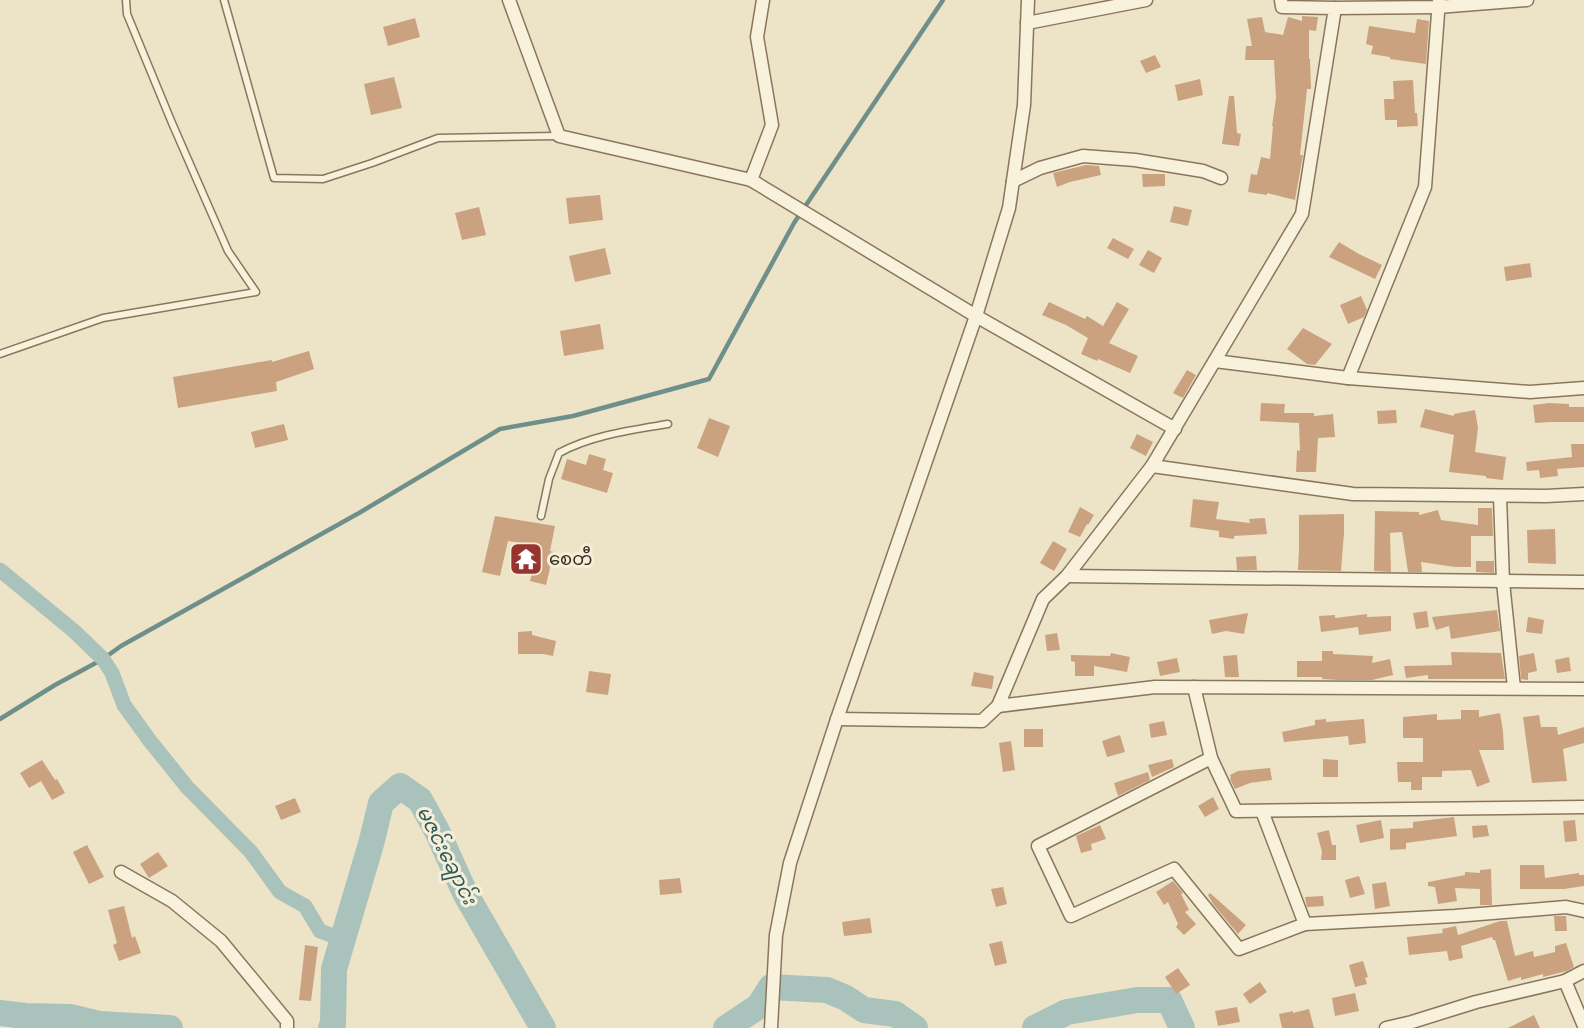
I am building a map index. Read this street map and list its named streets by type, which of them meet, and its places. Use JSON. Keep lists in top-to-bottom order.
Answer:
{
  "water": ["မဇင်းချောင်း"],
  "places": {
    "temple": ["စေတီ"]
  }
}
